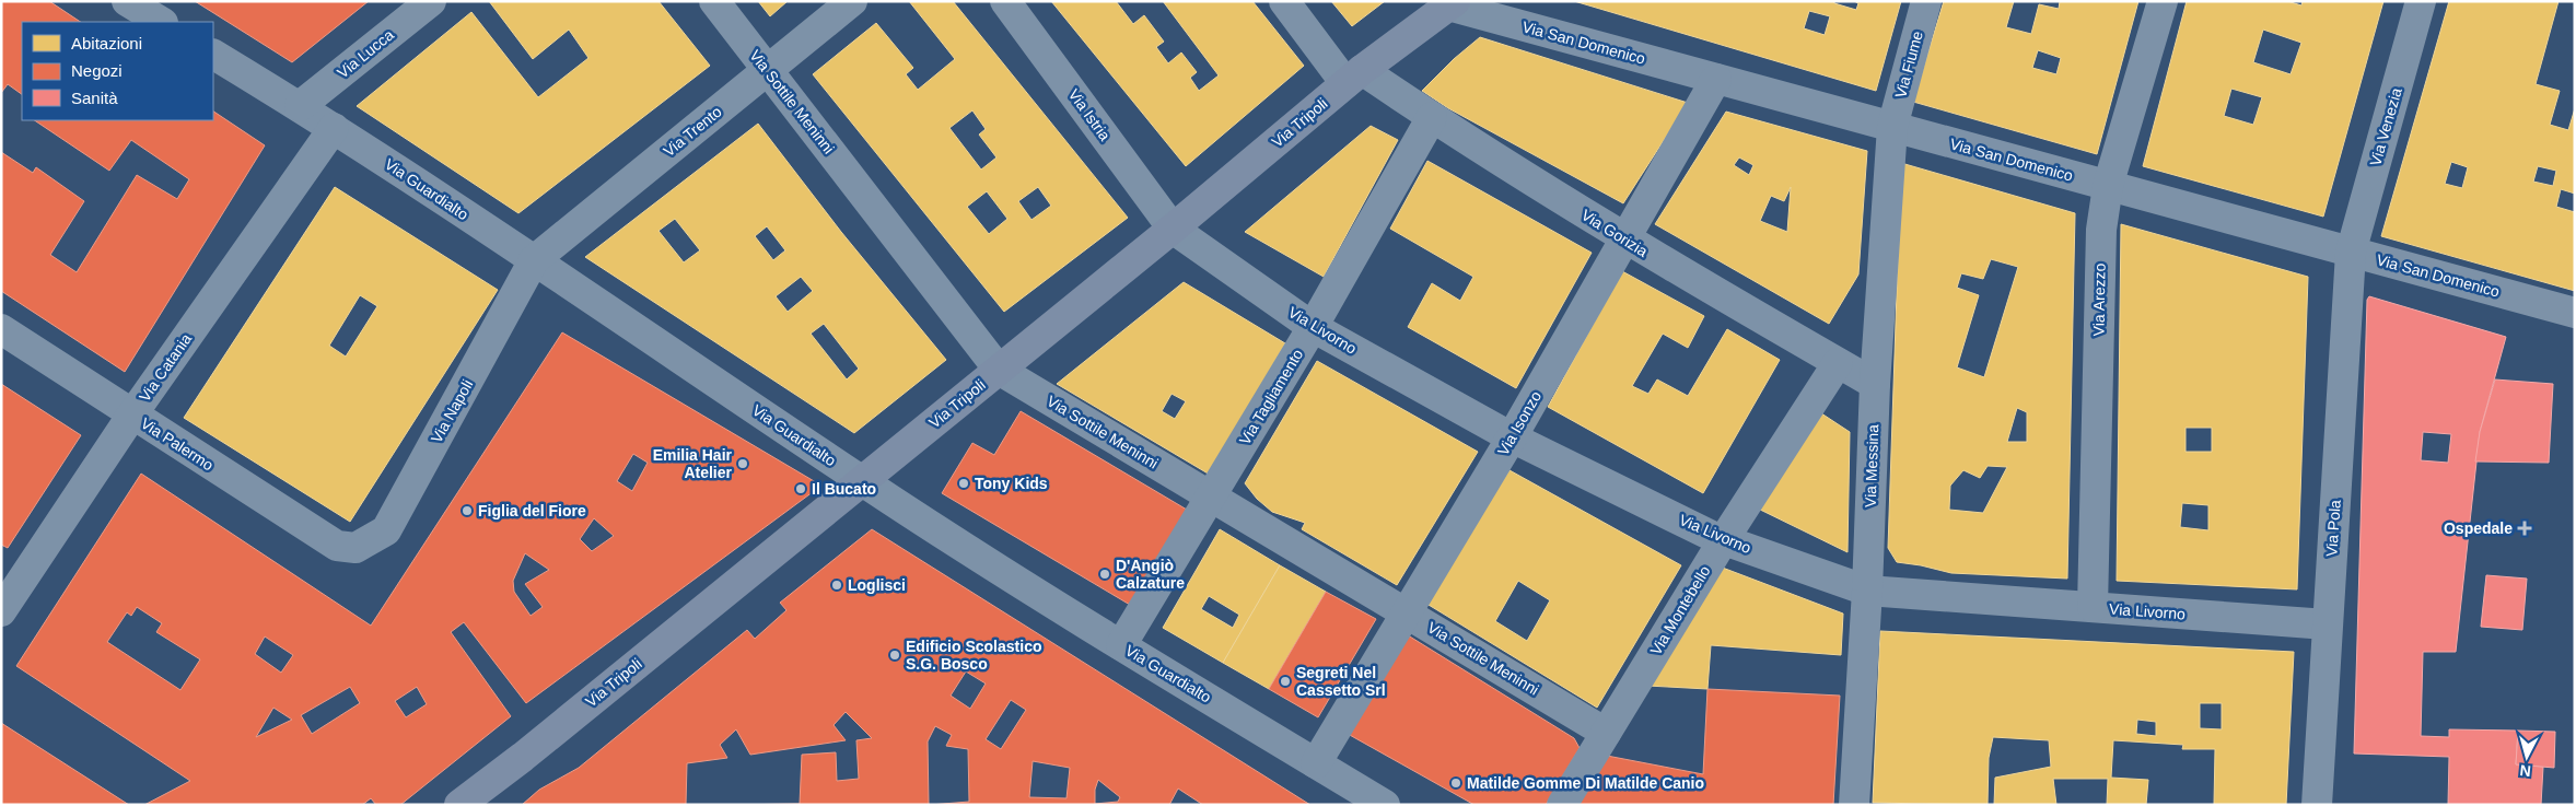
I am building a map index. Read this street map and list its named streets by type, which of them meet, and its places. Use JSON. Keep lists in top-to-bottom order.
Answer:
{
  "streets": {
    "main road": ["Via Tripoli"],
    "street": [
      "Via San Domenico",
      "Via Lucca",
      "Via Fiume",
      "Via Sottile Meninni",
      "Via Istria",
      "Via Venezia",
      "Via Trento",
      "Via Guardialto",
      "Via Gorizia",
      "Via Arezzo",
      "Via Livorno",
      "Via Catania",
      "Via Tagliamento",
      "Via Napoli",
      "Via Isonzo",
      "Via Palermo",
      "Via Messina",
      "Via Pola",
      "Via Montebello"
    ]
  },
  "crossings": [
    ["Via San Domenico", "Via Fiume"],
    ["Via San Domenico", "Via Tripoli"],
    ["Via San Domenico", "Via Venezia"],
    ["Via San Domenico", "Via Arezzo"],
    ["Via San Domenico", "Via Isonzo"],
    ["Via San Domenico", "Via Messina"],
    ["Via San Domenico", "Via Pola"],
    ["Via Lucca", "Via Guardialto"],
    ["Via Fiume", "Via Messina"],
    ["Via Sottile Meninni", "Via Tripoli"],
    ["Via Sottile Meninni", "Via Trento"],
    ["Via Sottile Meninni", "Via Tagliamento"],
    ["Via Sottile Meninni", "Via Isonzo"],
    ["Via Sottile Meninni", "Via Montebello"],
    ["Via Istria", "Via Tripoli"],
    ["Via Istria", "Via Livorno"],
    ["Via Tripoli", "Via Guardialto"],
    ["Via Tripoli", "Via Gorizia"],
    ["Via Tripoli", "Via Livorno"],
    ["Via Venezia", "Via Pola"],
    ["Via Trento", "Via Guardialto"],
    ["Via Trento", "Via Napoli"],
    ["Via Guardialto", "Via Catania"],
    ["Via Guardialto", "Via Tagliamento"],
    ["Via Guardialto", "Via Napoli"],
    ["Via Guardialto", "Via Isonzo"],
    ["Via Gorizia", "Via Tagliamento"],
    ["Via Gorizia", "Via Isonzo"],
    ["Via Gorizia", "Via Messina"],
    ["Via Gorizia", "Via Montebello"],
    ["Via Arezzo", "Via Livorno"],
    ["Via Livorno", "Via Tagliamento"],
    ["Via Livorno", "Via Isonzo"],
    ["Via Livorno", "Via Messina"],
    ["Via Livorno", "Via Pola"],
    ["Via Livorno", "Via Montebello"],
    ["Via Catania", "Via Palermo"],
    ["Via Napoli", "Via Palermo"]
  ],
  "places": {
    "other": [
      "Emilia Hair Atelier",
      "Tony Kids",
      "Il Bucato",
      "Figlia del Fiore",
      "D'Angiò Calzature",
      "Loglisci",
      "Edificio Scolastico S.G. Bosco",
      "Segreti Nel Cassetto Srl",
      "Matilde Gomme Di Matilde Canio"
    ],
    "health": ["Ospedale"]
  },
  "legend": ["Abitazioni", "Negozi", "Sanità"],
  "north": "bottom"
}
